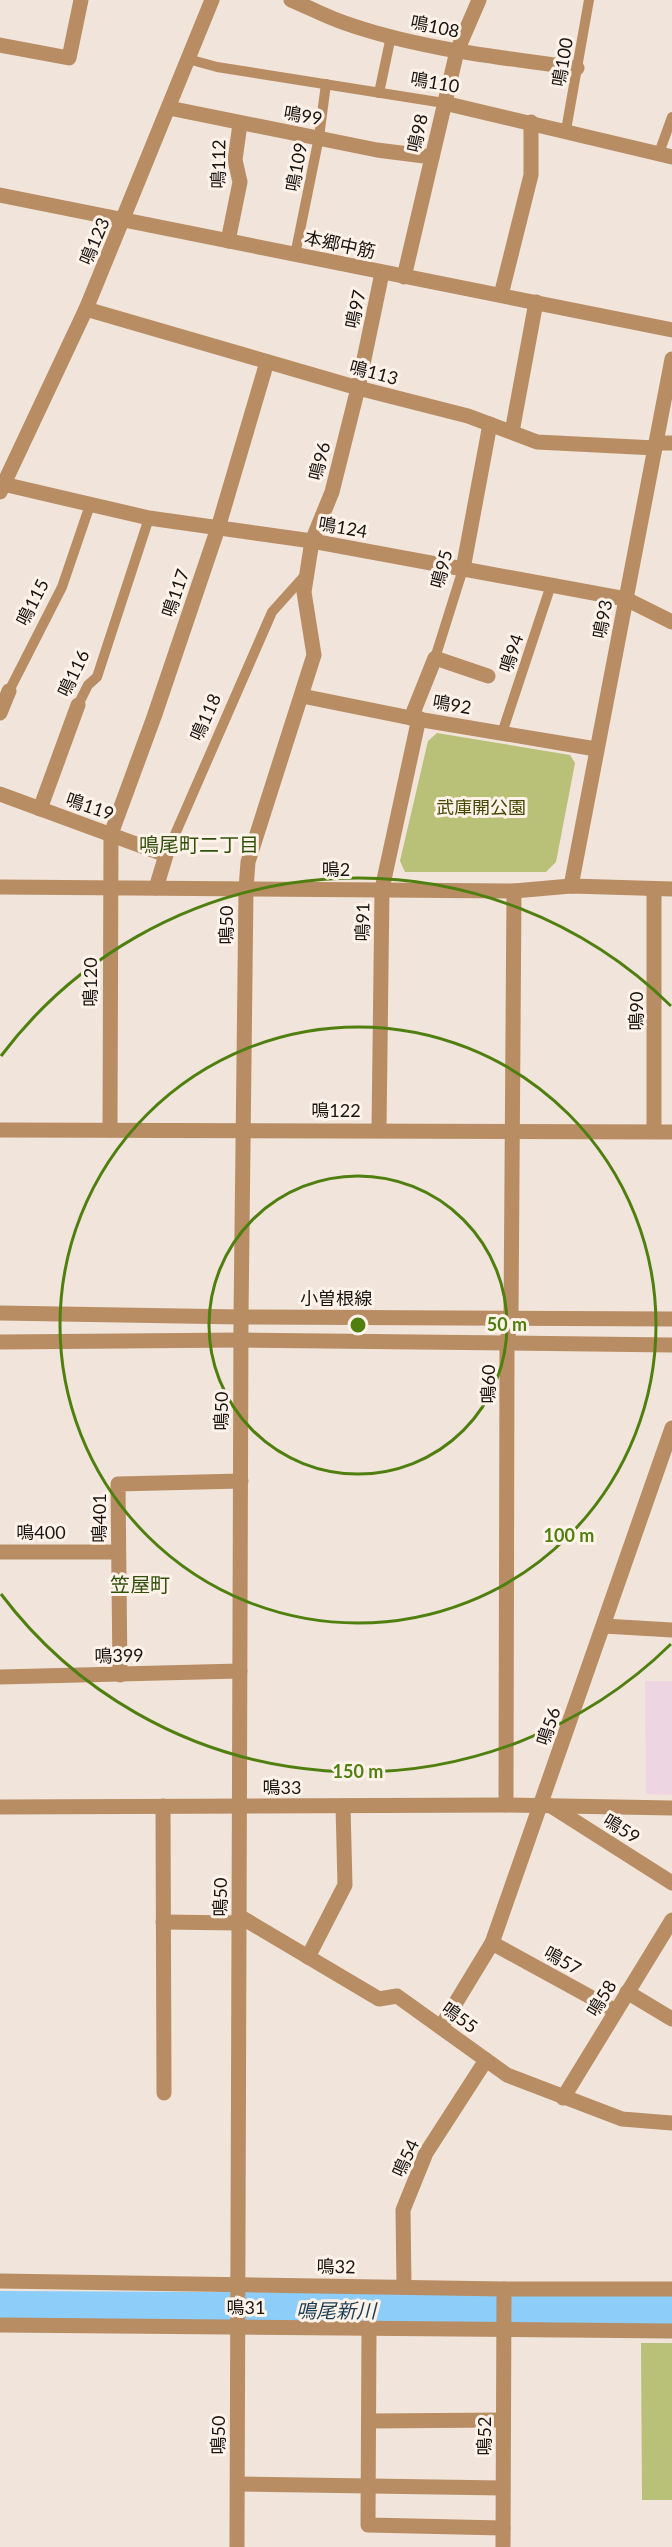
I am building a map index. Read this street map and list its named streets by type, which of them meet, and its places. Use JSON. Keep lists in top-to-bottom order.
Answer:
{
  "streets": {
    "street": [
      "鳴108",
      "鳴110",
      "鳴99",
      "鳴98",
      "鳴112",
      "鳴123",
      "本郷中筋",
      "鳴97",
      "鳴113",
      "鳴96",
      "鳴124",
      "鳴95",
      "鳴117",
      "鳴115",
      "鳴93",
      "鳴116",
      "鳴92",
      "鳴118",
      "鳴119",
      "鳴2",
      "鳴91",
      "鳴50",
      "鳴120",
      "鳴90",
      "鳴122",
      "小曽根線",
      "鳴60",
      "鳴401",
      "鳴400",
      "鳴399",
      "鳴56",
      "鳴33",
      "鳴59",
      "鳴57",
      "鳴58",
      "鳴55",
      "鳴54",
      "鳴32",
      "鳴31",
      "鳴52"
    ],
    "lane": ["鳴100", "鳴109", "鳴94"]
  },
  "crossings": [
    ["鳴108", "鳴100"],
    ["鳴108", "鳴98"],
    ["鳴100", "鳴110"],
    ["鳴110", "鳴98"],
    ["鳴110", "鳴109"],
    ["鳴110", "鳴123"],
    ["鳴99", "鳴98"],
    ["鳴99", "鳴112"],
    ["鳴99", "鳴109"],
    ["鳴99", "鳴123"],
    ["鳴98", "本郷中筋"],
    ["鳴112", "本郷中筋"],
    ["鳴109", "本郷中筋"],
    ["鳴123", "本郷中筋"],
    ["鳴123", "鳴113"],
    ["鳴123", "鳴124"],
    ["本郷中筋", "鳴97"],
    ["鳴97", "鳴113"],
    ["鳴97", "鳴96"],
    ["鳴113", "鳴96"],
    ["鳴113", "鳴95"],
    ["鳴113", "鳴117"],
    ["鳴113", "鳴93"],
    ["鳴96", "鳴124"],
    ["鳴96", "鳴50"],
    ["鳴124", "鳴95"],
    ["鳴124", "鳴117"],
    ["鳴124", "鳴115"],
    ["鳴124", "鳴93"],
    ["鳴124", "鳴94"],
    ["鳴124", "鳴116"],
    ["鳴124", "鳴50"],
    ["鳴95", "鳴92"],
    ["鳴95", "鳴91"],
    ["鳴117", "鳴119"],
    ["鳴117", "鳴120"],
    ["鳴93", "鳴92"],
    ["鳴93", "鳴2"],
    ["鳴94", "鳴92"],
    ["鳴116", "鳴119"],
    ["鳴92", "鳴91"],
    ["鳴92", "鳴50"],
    ["鳴118", "鳴119"],
    ["鳴118", "鳴2"],
    ["鳴118", "鳴50"],
    ["鳴119", "鳴120"],
    ["鳴2", "鳴91"],
    ["鳴2", "鳴50"],
    ["鳴2", "鳴120"],
    ["鳴2", "鳴90"],
    ["鳴2", "鳴60"],
    ["鳴91", "鳴122"],
    ["鳴50", "鳴122"],
    ["鳴50", "小曽根線"],
    ["鳴50", "鳴401"],
    ["鳴50", "鳴399"],
    ["鳴50", "鳴33"],
    ["鳴50", "鳴55"],
    ["鳴50", "鳴32"],
    ["鳴50", "鳴31"],
    ["鳴120", "鳴122"],
    ["鳴90", "鳴122"],
    ["鳴122", "鳴60"],
    ["小曽根線", "鳴60"],
    ["鳴60", "鳴33"],
    ["鳴401", "鳴400"],
    ["鳴401", "鳴399"],
    ["鳴56", "鳴33"],
    ["鳴56", "鳴59"],
    ["鳴56", "鳴57"],
    ["鳴56", "鳴55"],
    ["鳴33", "鳴59"],
    ["鳴57", "鳴58"],
    ["鳴58", "鳴55"],
    ["鳴55", "鳴54"],
    ["鳴54", "鳴32"],
    ["鳴32", "鳴52"],
    ["鳴31", "鳴52"]
  ],
  "districts": ["鳴尾町二丁目", "笠屋町"],
  "water": ["鳴尾新川"],
  "parks": ["武庫開公園"],
  "rings": ["50 m", "100 m", "150 m"]
}
